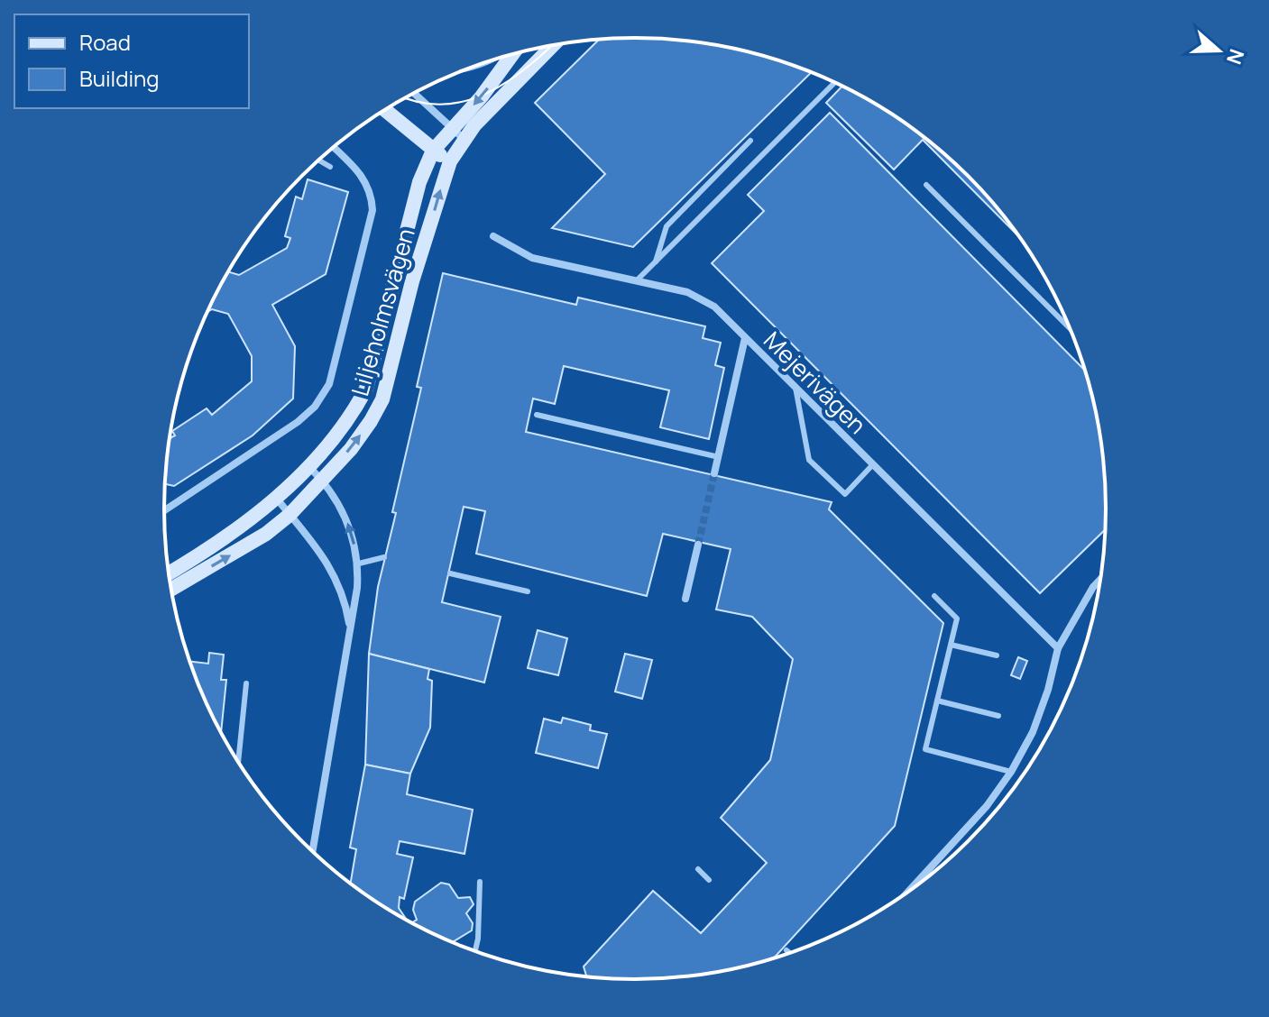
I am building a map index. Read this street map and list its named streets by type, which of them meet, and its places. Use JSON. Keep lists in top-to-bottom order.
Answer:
{
  "streets": {
    "street": ["Liljeholmsvägen", "Mejerivägen"]
  },
  "legend": ["Road", "Building"],
  "north": "right"
}
